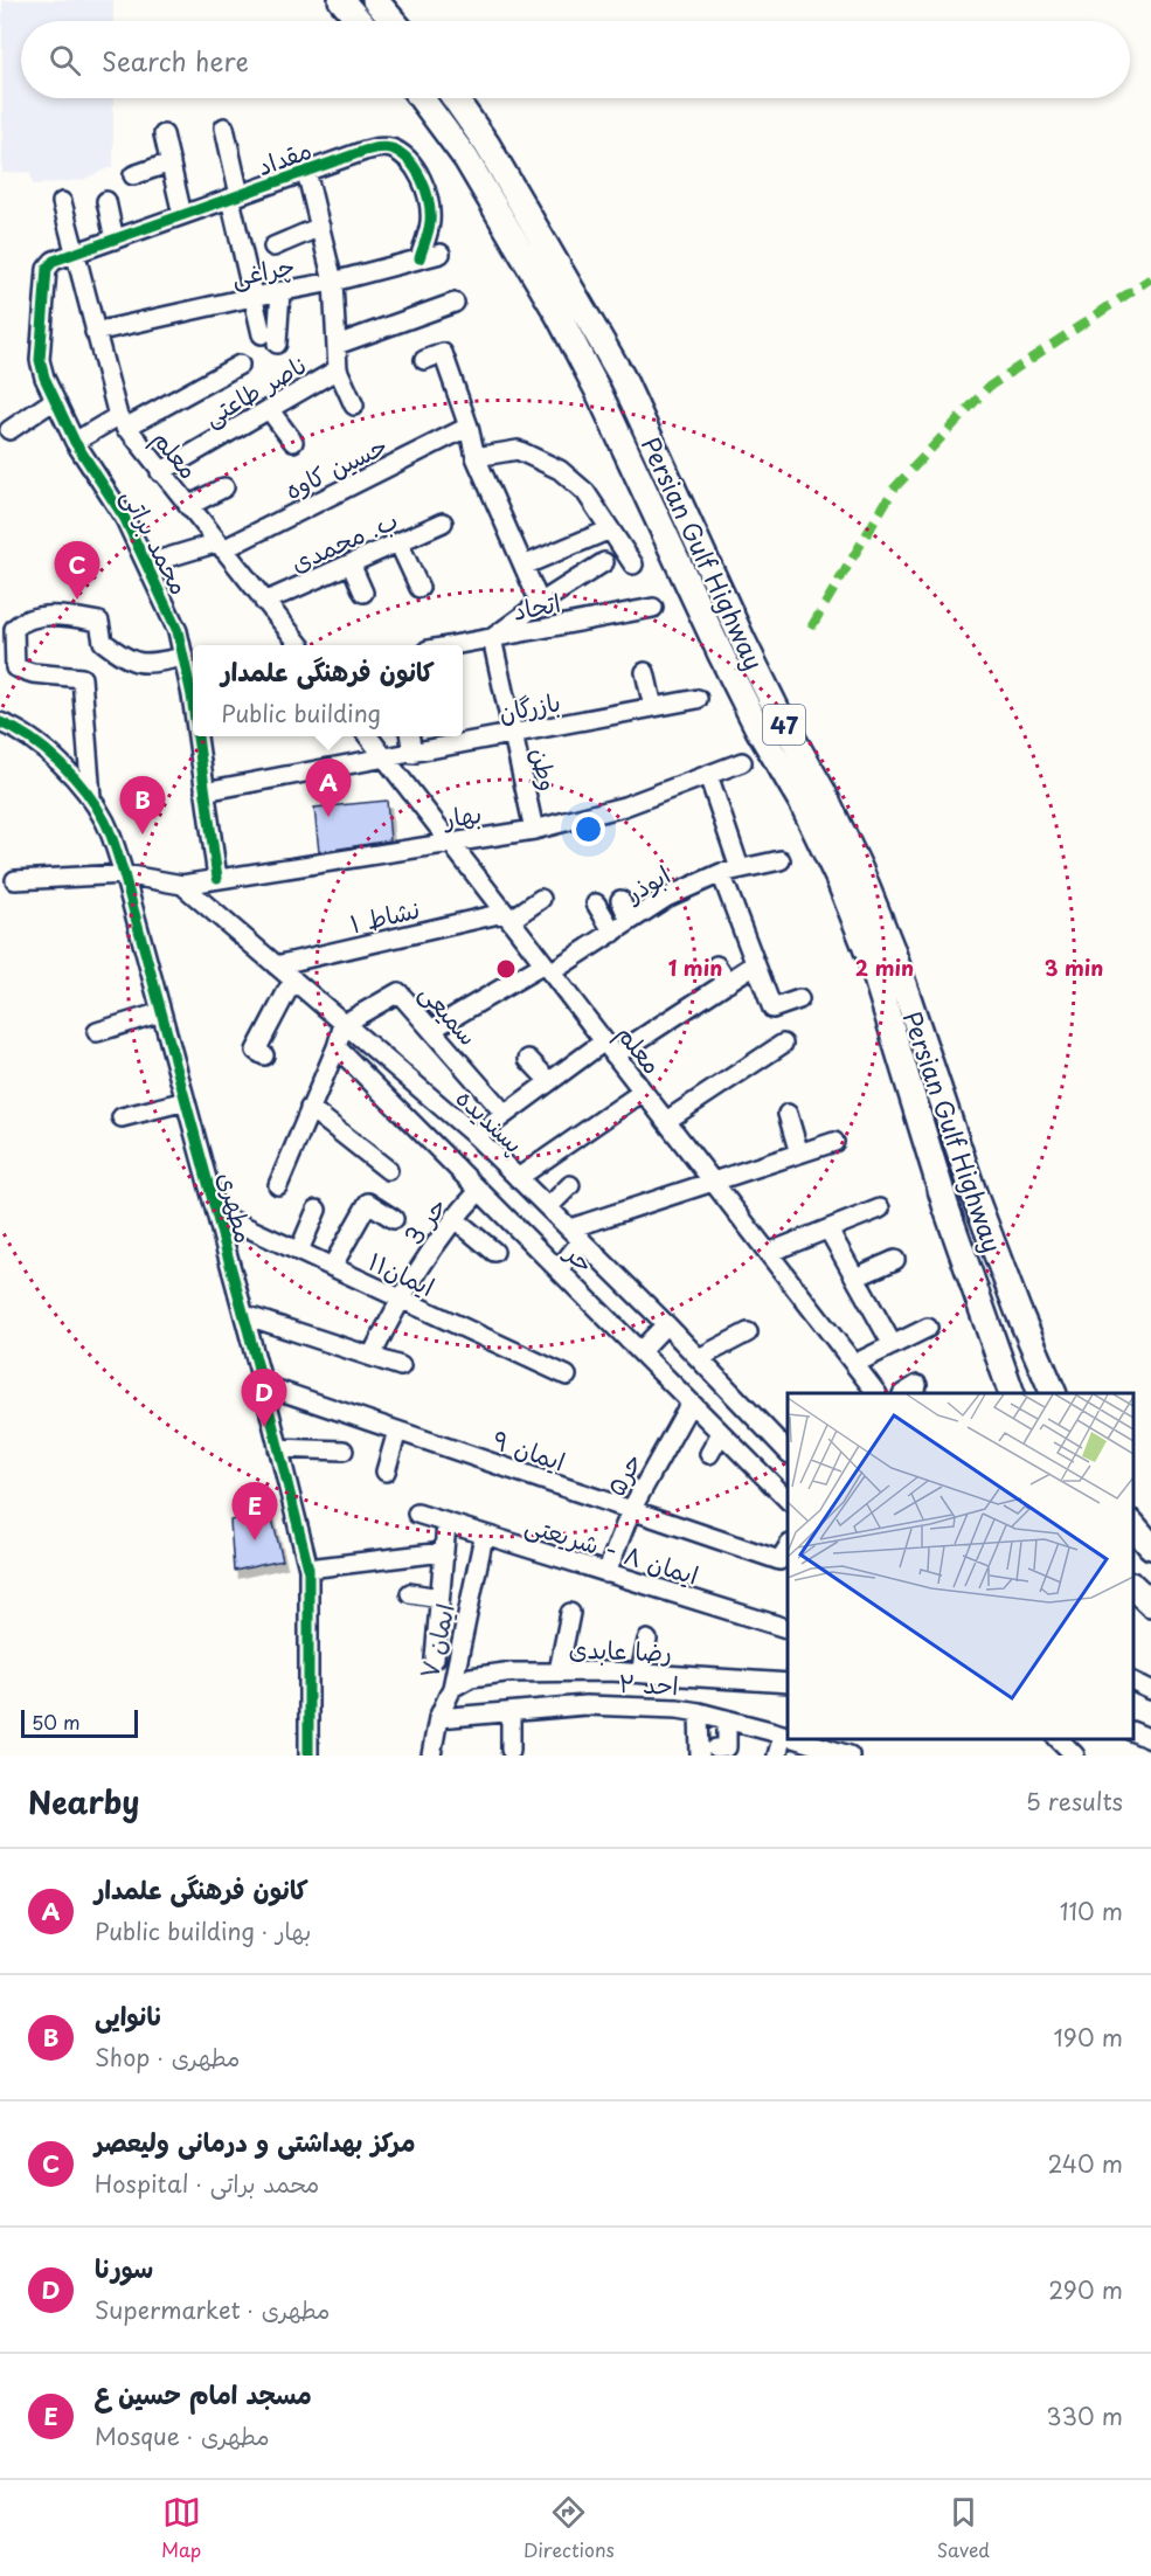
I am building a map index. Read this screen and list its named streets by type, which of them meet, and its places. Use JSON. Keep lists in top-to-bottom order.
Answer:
{
  "streets": {
    "highway": ["Persian Gulf Highway", "47"],
    "street": [
      "مقداد",
      "چراغی",
      "ناصر طاعتی",
      "معلم",
      "حسین کاوه",
      "ب. محمدی",
      "محمد براتی",
      "اتحاد",
      "بازرگان",
      "وطن",
      "بهار",
      "ابوذر",
      "نشاط ۱",
      "سمیعی",
      "پسندیده",
      "مطهری",
      "حر 3",
      "حر",
      "ایمان۱۱",
      "ایمان ۹",
      "حر۵",
      "ایمان ۸ - شریعتی",
      "ایمان ۷",
      "رضا عابدی",
      "احد ۲"
    ]
  },
  "crossings": [
    ["مقداد", "چراغی"],
    ["مقداد", "معلم"],
    ["مقداد", "محمد براتی"],
    ["چراغی", "معلم"],
    ["ناصر طاعتی", "معلم"],
    ["معلم", "حسین کاوه"],
    ["معلم", "ب. محمدی"],
    ["معلم", "محمد براتی"],
    ["معلم", "بازرگان"],
    ["معلم", "بهار"],
    ["معلم", "ابوذر"],
    ["معلم", "نشاط ۱"],
    ["حسین کاوه", "محمد براتی"],
    ["محمد براتی", "بازرگان"],
    ["محمد براتی", "بهار"],
    ["اتحاد", "وطن"],
    ["بازرگان", "وطن"],
    ["وطن", "بهار"],
    ["بهار", "پسندیده"],
    ["ابوذر", "سمیعی"],
    ["نشاط ۱", "پسندیده"],
    ["سمیعی", "پسندیده"],
    ["مطهری", "ایمان۱۱"],
    ["مطهری", "ایمان ۹"],
    ["حر 3", "حر"],
    ["حر 3", "ایمان۱۱"],
    ["حر", "حر۵"],
    ["ایمان ۹", "حر۵"],
    ["حر۵", "ایمان ۸ - شریعتی"],
    ["ایمان ۸ - شریعتی", "ایمان ۷"],
    ["ایمان ۷", "رضا عابدی"],
    ["ایمان ۷", "احد ۲"]
  ],
  "scale_bar": "50 m",
  "page": {
    "search": "Search here",
    "pins": [
      "C",
      "A",
      "B",
      "D",
      "E"
    ],
    "popup": ["کانون فرهنگی علمدار", "Public building"],
    "scale": "50 m",
    "heading": ["Nearby", "5 results"],
    "list": [
      {
        "mark": "A",
        "name": "کانون فرهنگی علمدار",
        "note": "Public building · بهار",
        "value": "110 m"
      },
      {
        "mark": "B",
        "name": "نانوایی",
        "note": "Shop · مطهری",
        "value": "190 m"
      },
      {
        "mark": "C",
        "name": "مرکز بهداشتی و درمانی ولیعصر",
        "note": "Hospital · محمد براتی",
        "value": "240 m"
      },
      {
        "mark": "D",
        "name": "سورنا",
        "note": "Supermarket · مطهری",
        "value": "290 m"
      },
      {
        "mark": "E",
        "name": "مسجد امام حسین ع",
        "note": "Mosque · مطهری",
        "value": "330 m"
      }
    ],
    "nav": ["Map", "Directions", "Saved"]
  },
  "rings": ["1 min", "2 min", "3 min"]
}
